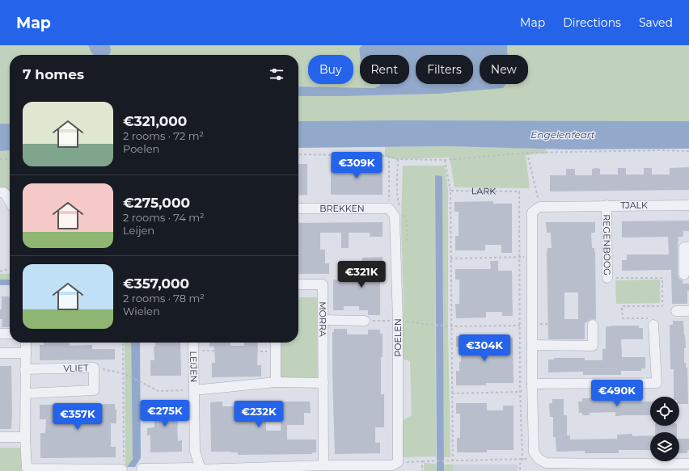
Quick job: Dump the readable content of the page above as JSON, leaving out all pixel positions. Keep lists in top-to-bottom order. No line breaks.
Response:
{"streets":{"street":["TJALK","BREKKEN","REGENBOOG","MORRA","POELEN","LEIJEN","VLIET"],"path":["LARK"]},"crossings":[["TJALK","REGENBOOG"],["BREKKEN","POELEN"]],"water":["Engelenfeart"],"page":{"header":"Map","nav":["Map","Directions","Saved"],"chip":["Buy","Rent","Filters","New"],"heading":"7 homes","list":[{"name":"€321,000","note":"2 rooms · 72 m² · Poelen"},{"name":"€275,000","note":"2 rooms · 74 m² · Leijen"},{"name":"€357,000","note":"2 rooms · 78 m² · Wielen"}],"price":["€309K","€321K","€304K","€490K","€275K","€232K","€357K"]}}
